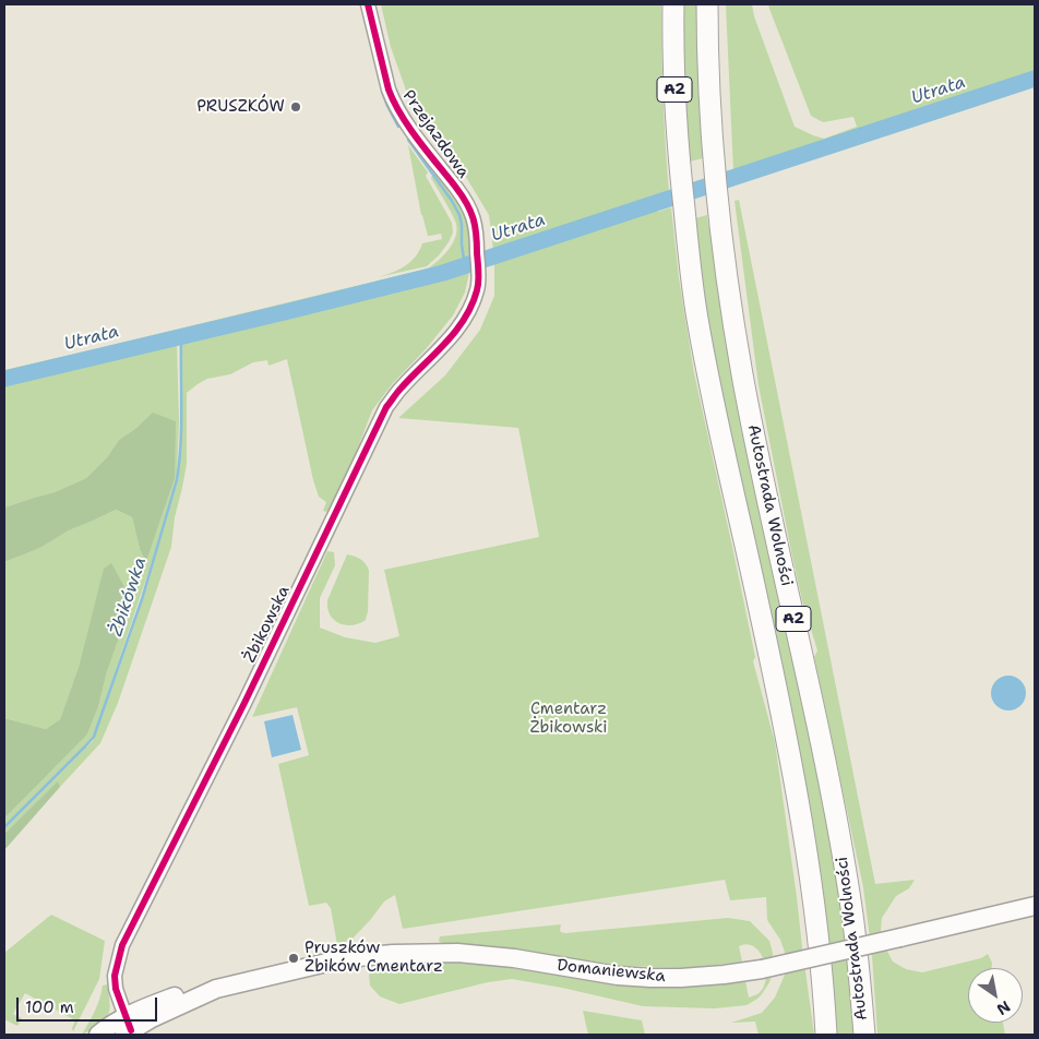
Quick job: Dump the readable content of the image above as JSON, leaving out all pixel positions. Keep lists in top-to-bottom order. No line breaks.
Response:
{"streets":{"highway":["A2","Autostrada Wolności"],"main road":["Domaniewska"],"street":["Przejazdowa","Żbikowska"]},"crossings":[["Przejazdowa","Żbikowska"],["Żbikowska","Domaniewska"]],"water":["Utrata","Żbikówka"],"parks":["Cmentarz Żbikowski"],"places":["PRUSZKÓW","Pruszków Żbików Cmentarz"],"scale_bar":"100 m","north":"bottom right"}
